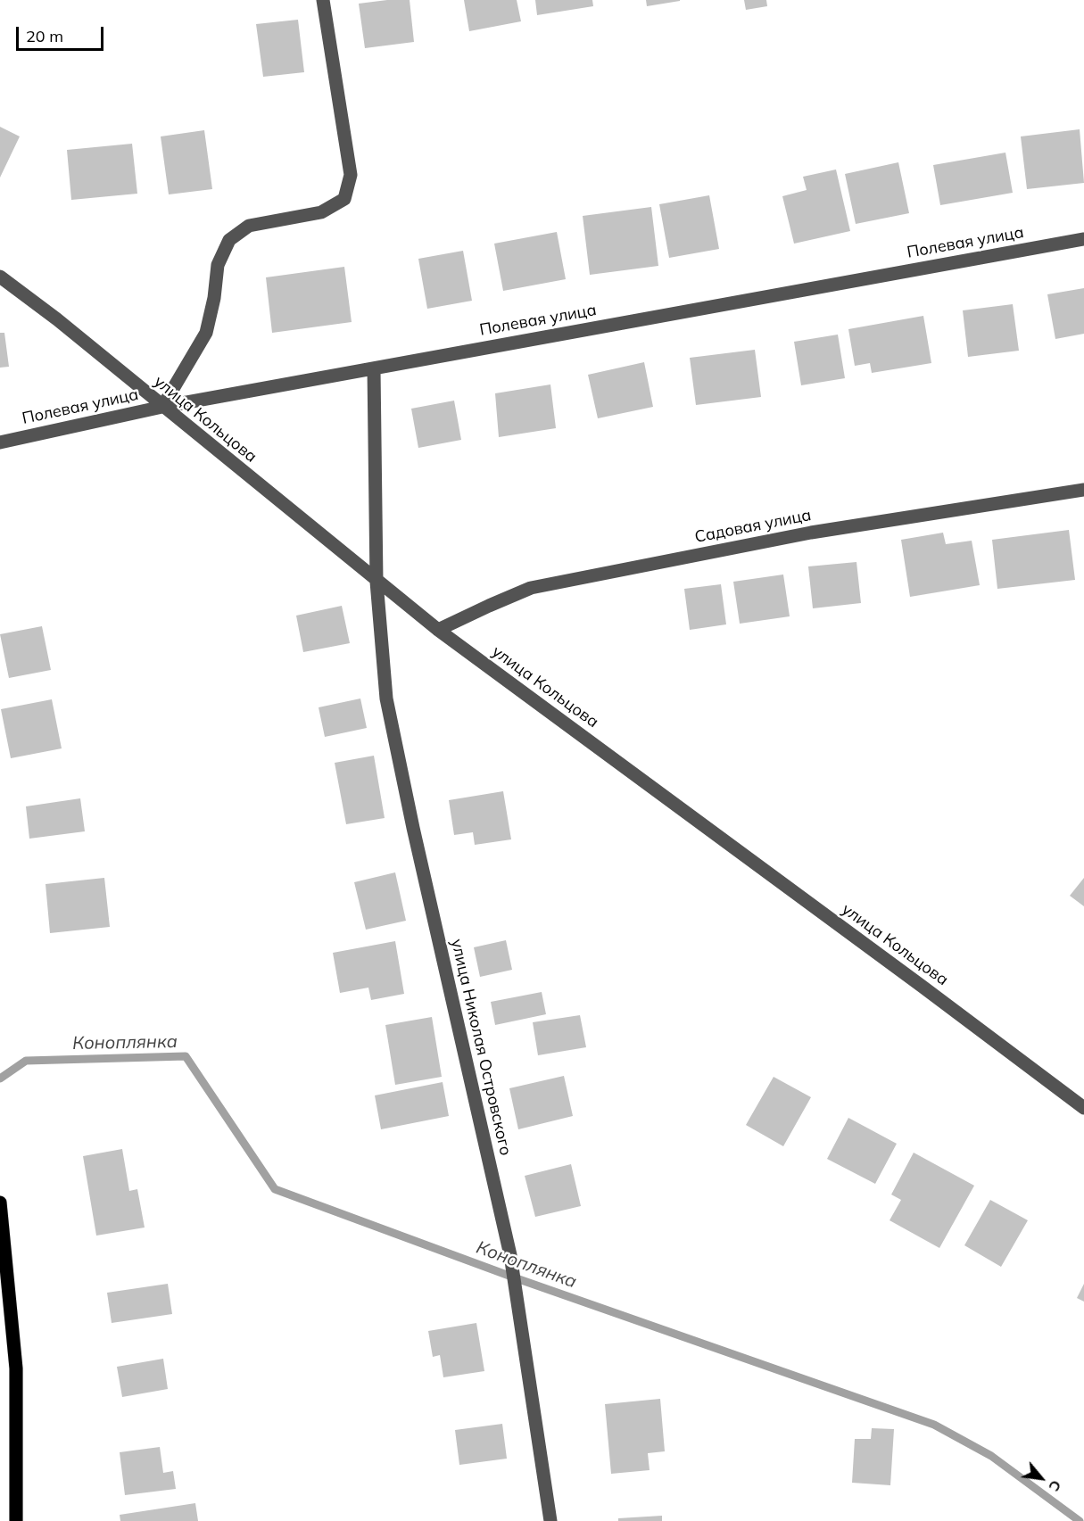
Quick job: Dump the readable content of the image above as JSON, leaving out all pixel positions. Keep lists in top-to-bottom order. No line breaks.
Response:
{"streets":{"street":["Полевая улица","улица Кольцова","Садовая улица","улица Николая Островского"]},"crossings":[["Полевая улица","улица Кольцова"],["Полевая улица","улица Николая Островского"],["улица Кольцова","Садовая улица"],["улица Кольцова","улица Николая Островского"]],"water":["Коноплянка"],"scale_bar":"20 m","north":"bottom right"}
